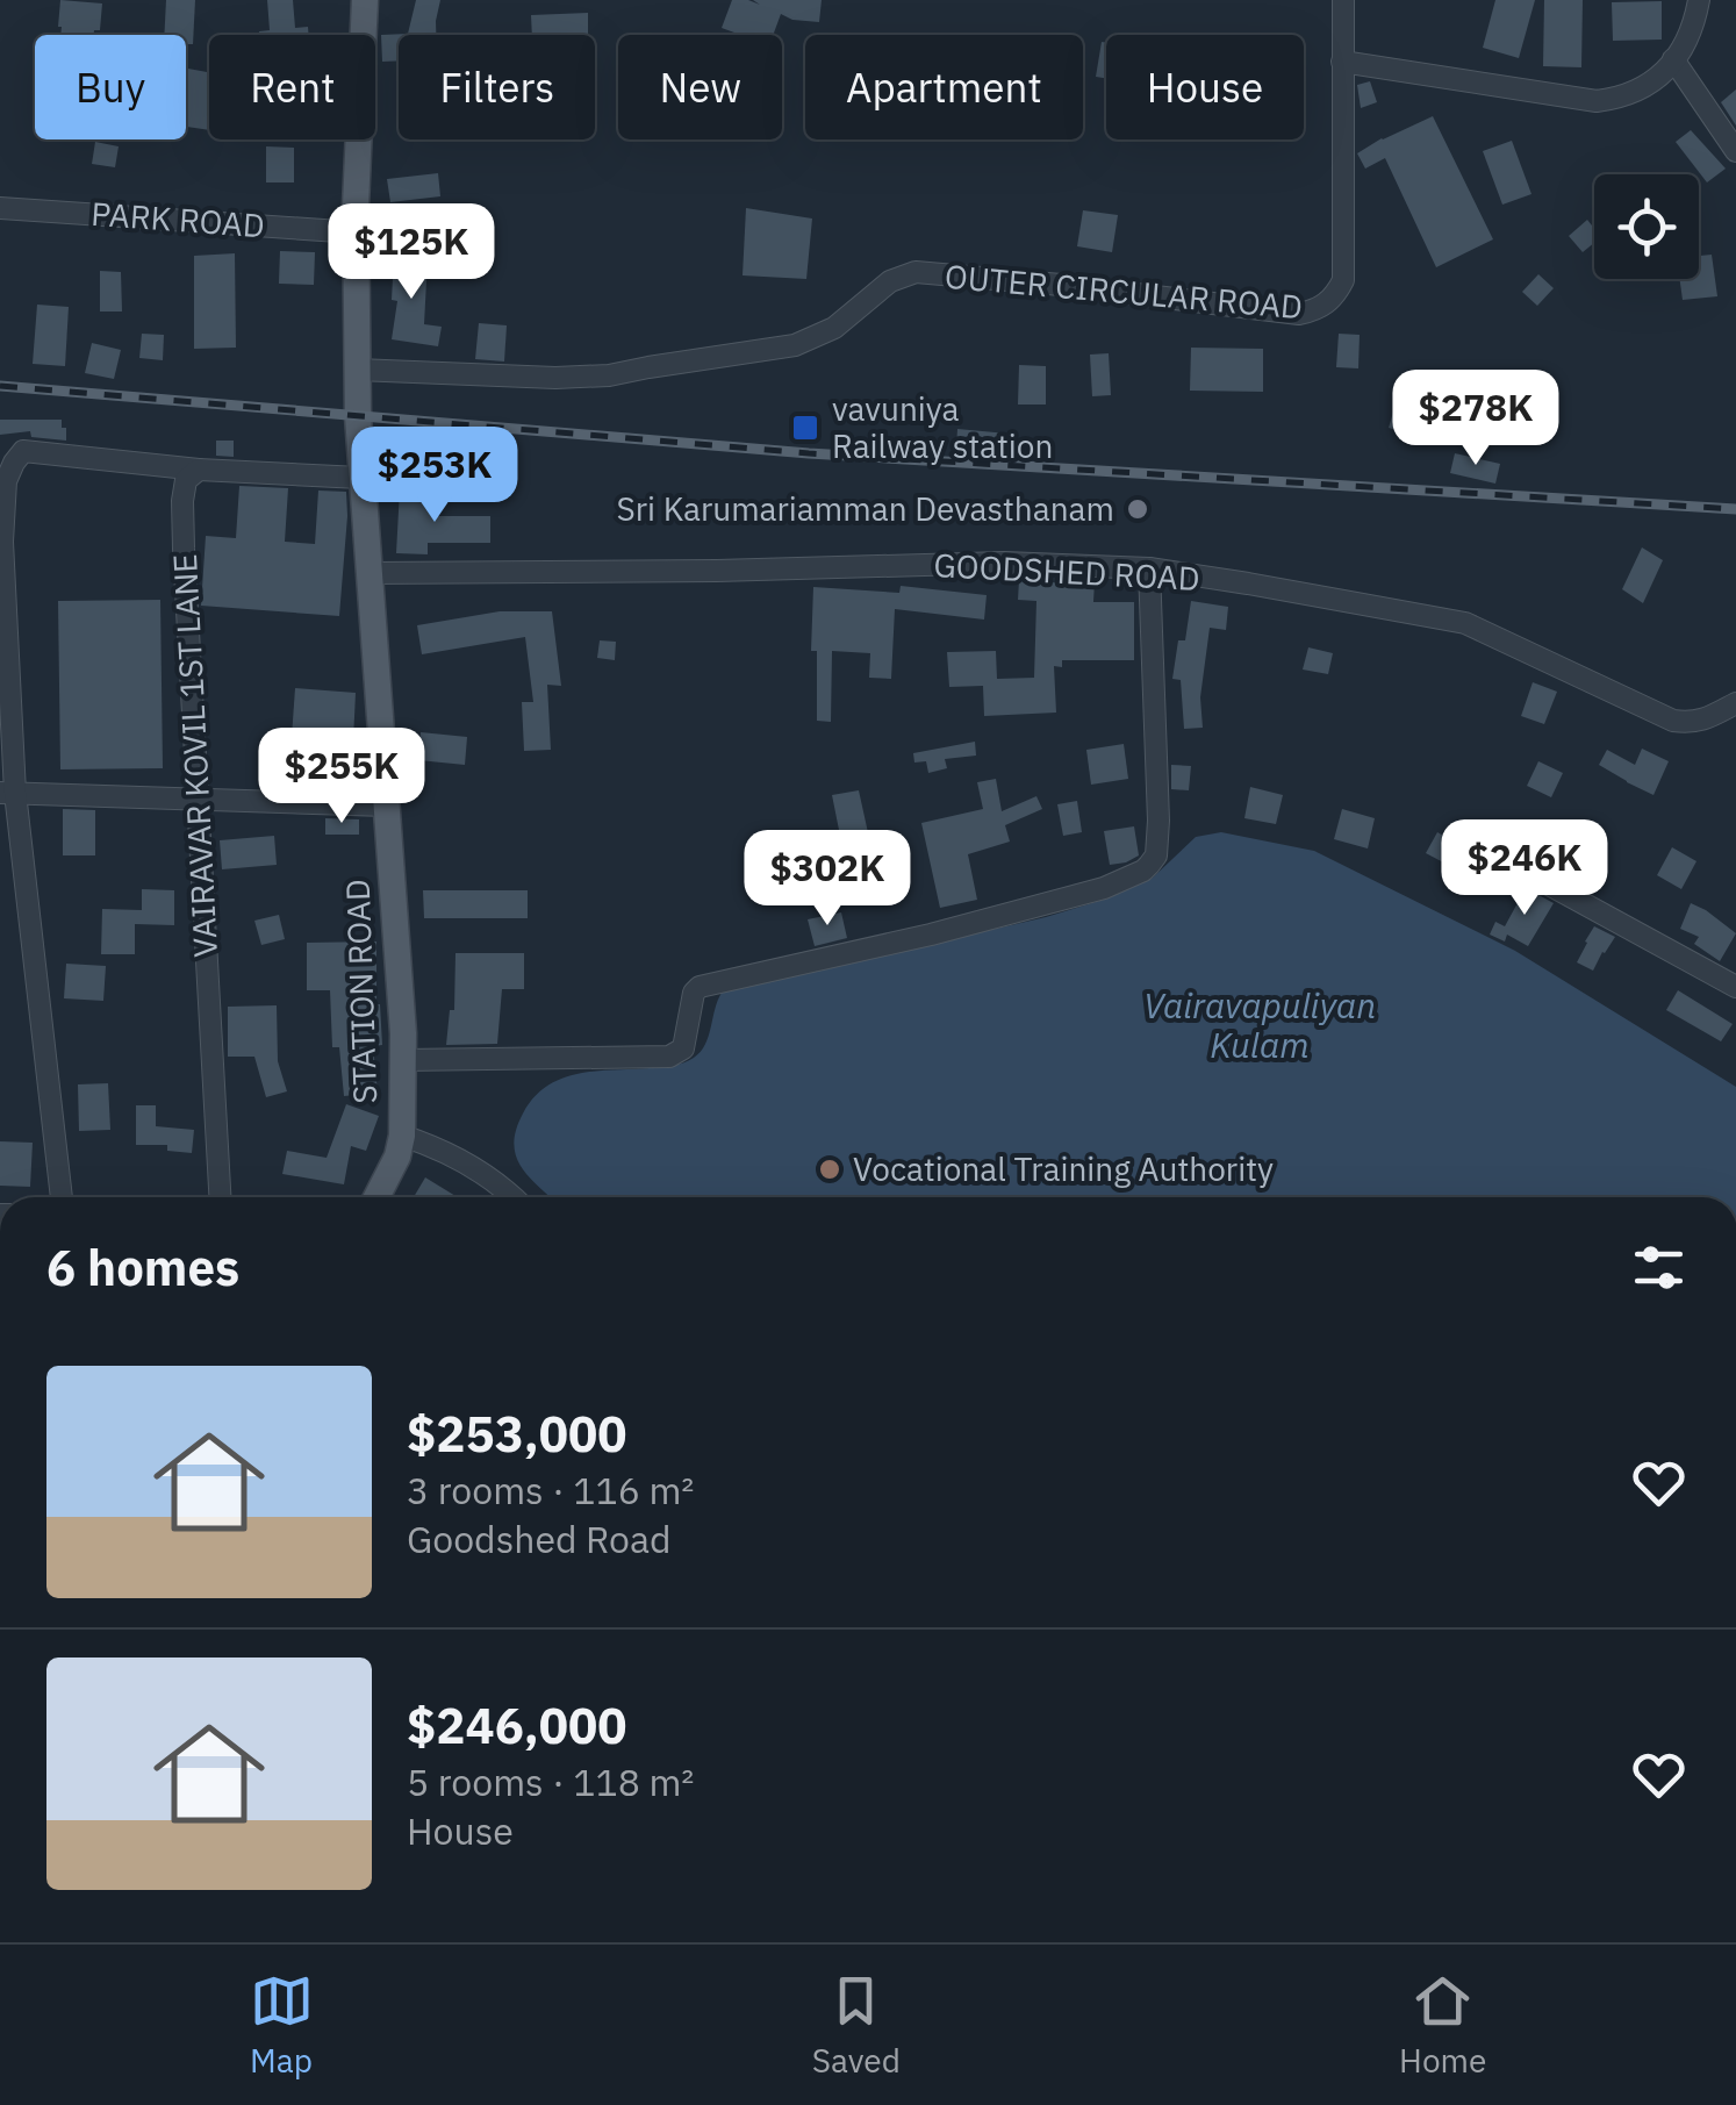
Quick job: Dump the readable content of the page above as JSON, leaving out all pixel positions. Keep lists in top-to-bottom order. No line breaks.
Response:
{"streets":{"main road":["STATION ROAD"],"street":["PARK ROAD","OUTER CIRCULAR ROAD","GOODSHED ROAD","VAIRAVAR KOVIL 1ST LANE"]},"crossings":[["PARK ROAD","STATION ROAD"],["OUTER CIRCULAR ROAD","STATION ROAD"],["GOODSHED ROAD","STATION ROAD"]],"water":["Vairavapuliyan Kulam"],"places":{"transit":["vavuniya Railway station"],"other":["Sri Karumariamman Devasthanam","Vocational Training Authority"]},"page":{"chip":["Buy","Rent","Filters","New","Apartment","House"],"price":["$125K","$278K","$253K","$255K","$246K","$302K"],"heading":"6 homes","list":[{"name":"$253,000","note":"3 rooms · 116 m² · Goodshed Road"},{"name":"$246,000","note":"5 rooms · 118 m² · House"}],"tabs":["Map","Saved","Home"]}}
